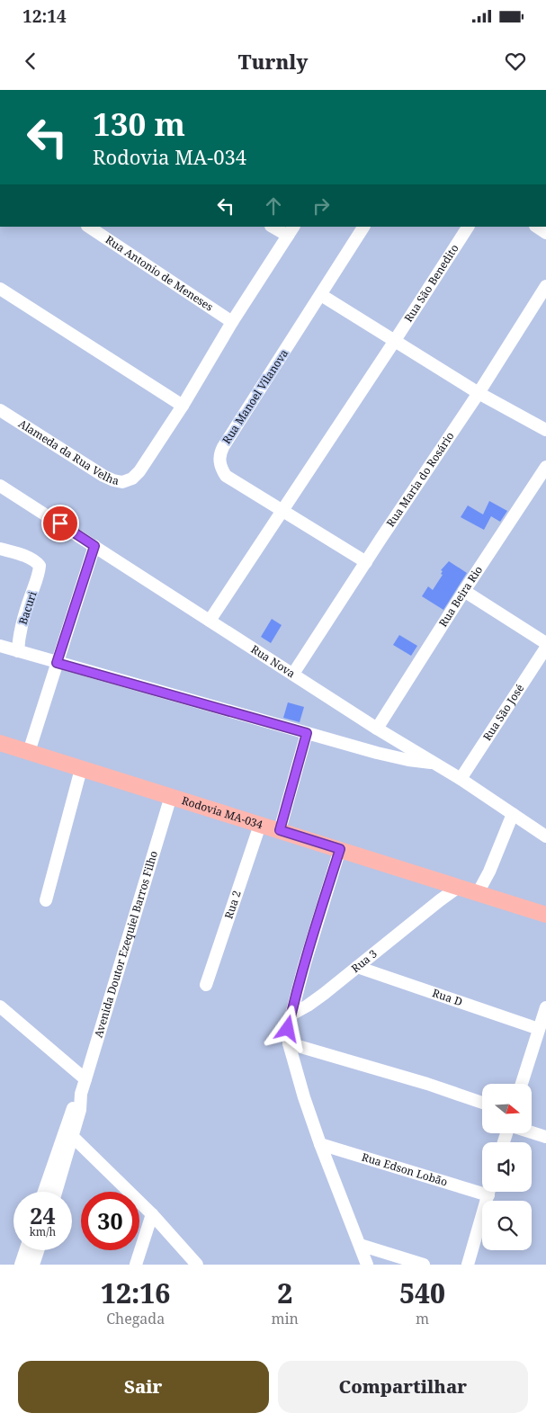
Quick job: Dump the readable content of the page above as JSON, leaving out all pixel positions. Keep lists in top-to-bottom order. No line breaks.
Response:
{"streets":{"main road":["Rodovia MA-034"],"street":["Rua Antonio de Meneses","Rua São Benedito","Rua Manoel Vilanova","Alameda da Rua Velha","Rua Maria do Rosário","Rua Beira Rio","Bacuri","Rua Nova","Rua São José","Rua 2","Avenida Doutor Ezequiel Barros Filho","Rua 3","Rua D","Rua Edson Lobão"]},"crossings":[["Rua Antonio de Meneses","Alameda da Rua Velha"],["Rua São Benedito","Rua Manoel Vilanova"],["Rua São Benedito","Rua Nova"],["Rua Manoel Vilanova","Rua Maria do Rosário"],["Rua Maria do Rosário","Rua Nova"],["Rua Beira Rio","Rua Nova"],["Rua Nova","Rua São José"],["Rodovia MA-034","Rua 2"],["Rodovia MA-034","Avenida Doutor Ezequiel Barros Filho"],["Rodovia MA-034","Rua 3"],["Rua 3","Rua D"]],"north":"right","page":{"status":"12:14","header":"Turnly","turn":["130 m","Rodovia MA-034"],"speed":"24 km/h","limit":"30","eta":["12:16","Chegada","2","min","540","m"],"buttons":["Sair","Compartilhar"]}}
